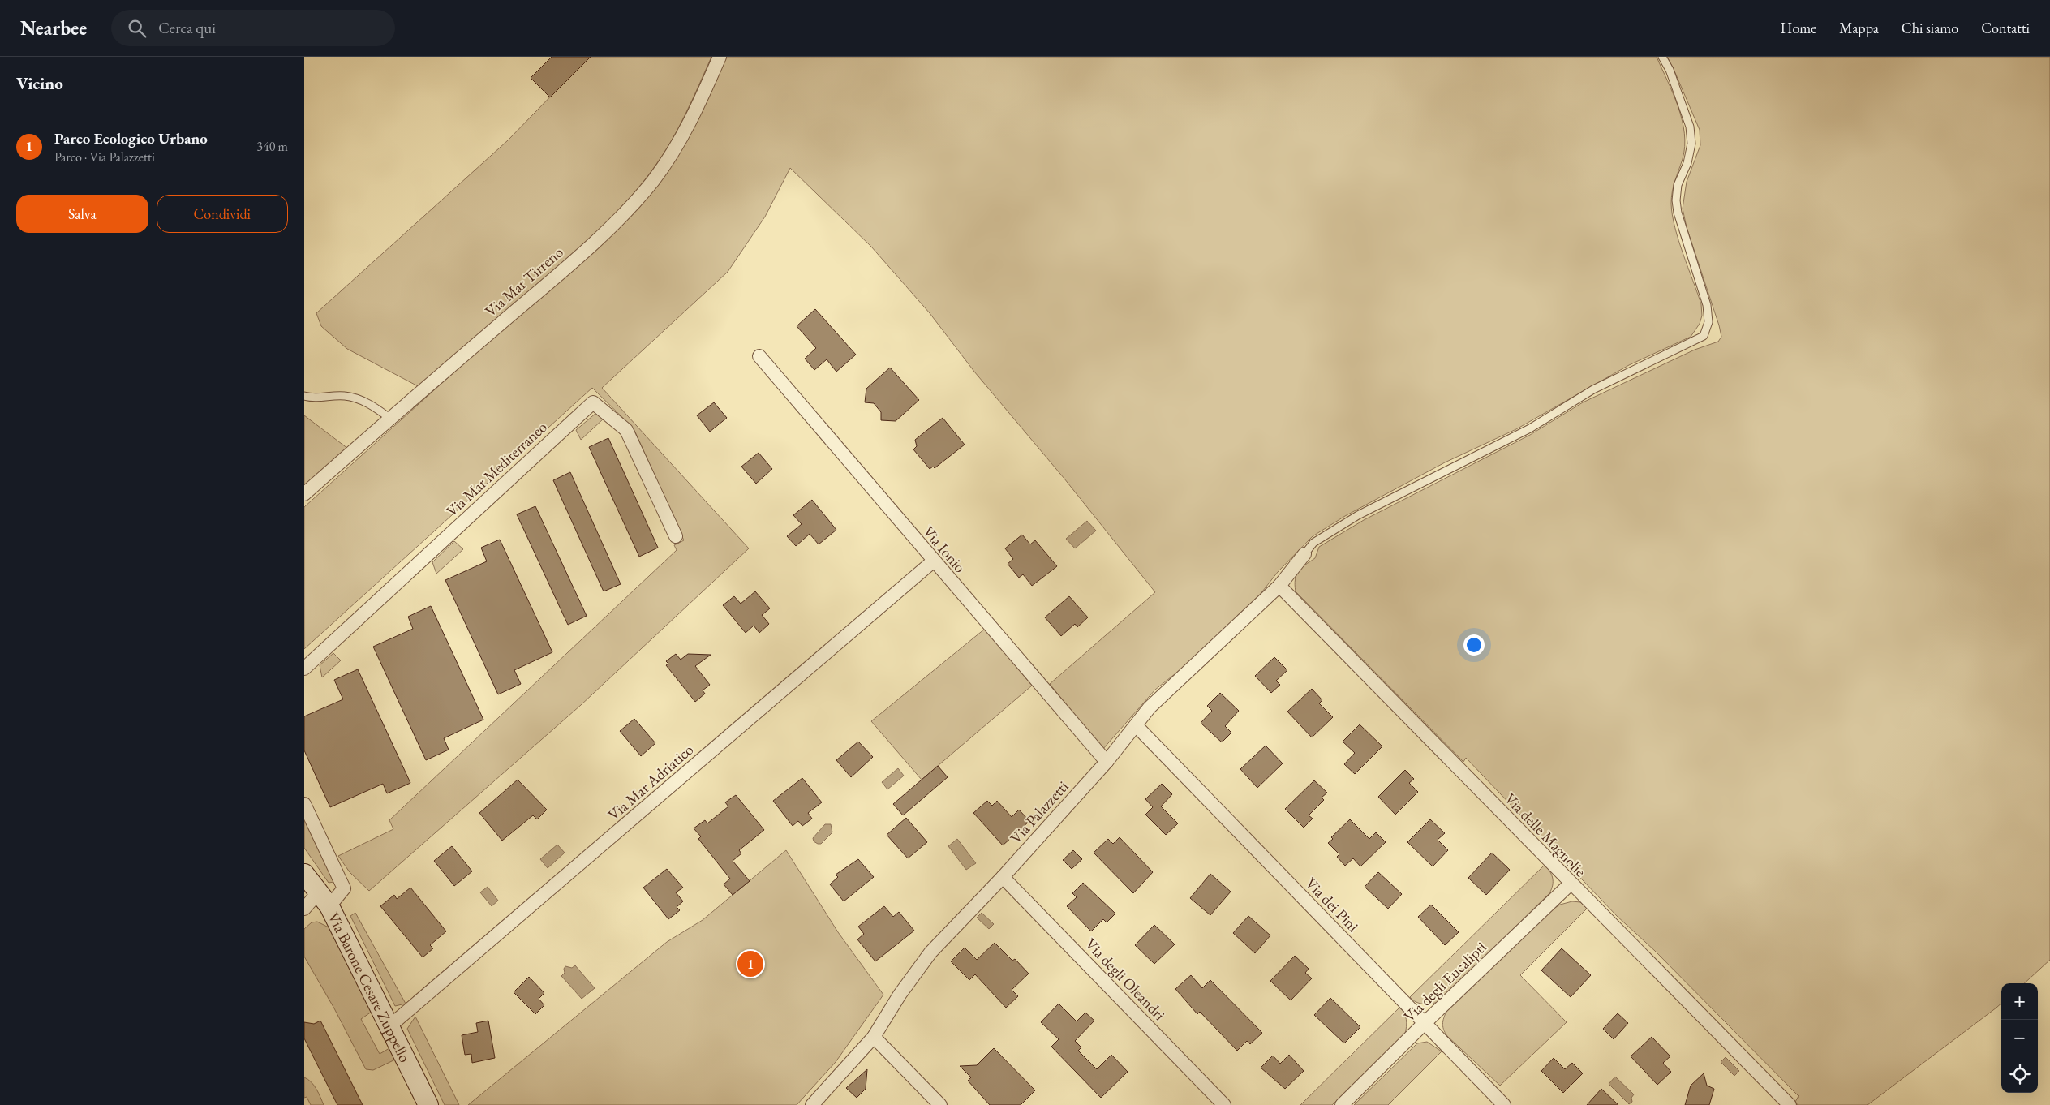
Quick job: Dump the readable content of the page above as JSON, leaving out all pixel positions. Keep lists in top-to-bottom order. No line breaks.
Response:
{"streets":{"main road":["Via Barone Cesare Zuppello"],"street":["Via Mar Tirreno","Via Mar Mediterraneo","Via Ionio","Via Mar Adriatico","Via Palazzetti","Via delle Magnolie","Via dei Pini","Via degli Oleandri","Via degli Eucalipti"]},"crossings":[["Via Ionio","Via Mar Adriatico"],["Via Ionio","Via Palazzetti"],["Via Mar Adriatico","Via Barone Cesare Zuppello"],["Via Palazzetti","Via delle Magnolie"],["Via Palazzetti","Via dei Pini"],["Via Palazzetti","Via degli Oleandri"],["Via delle Magnolie","Via degli Eucalipti"],["Via dei Pini","Via degli Eucalipti"]],"page":{"header":"Nearbee","search":"Cerca qui","nav":["Home","Mappa","Chi siamo","Contatti"],"heading":"Vicino","list":[{"mark":"1","name":"Parco Ecologico Urbano","note":"Parco · Via Palazzetti","value":"340 m"}],"buttons":["Salva","Condividi"],"pins":"1","map_buttons":["+","−"]}}
